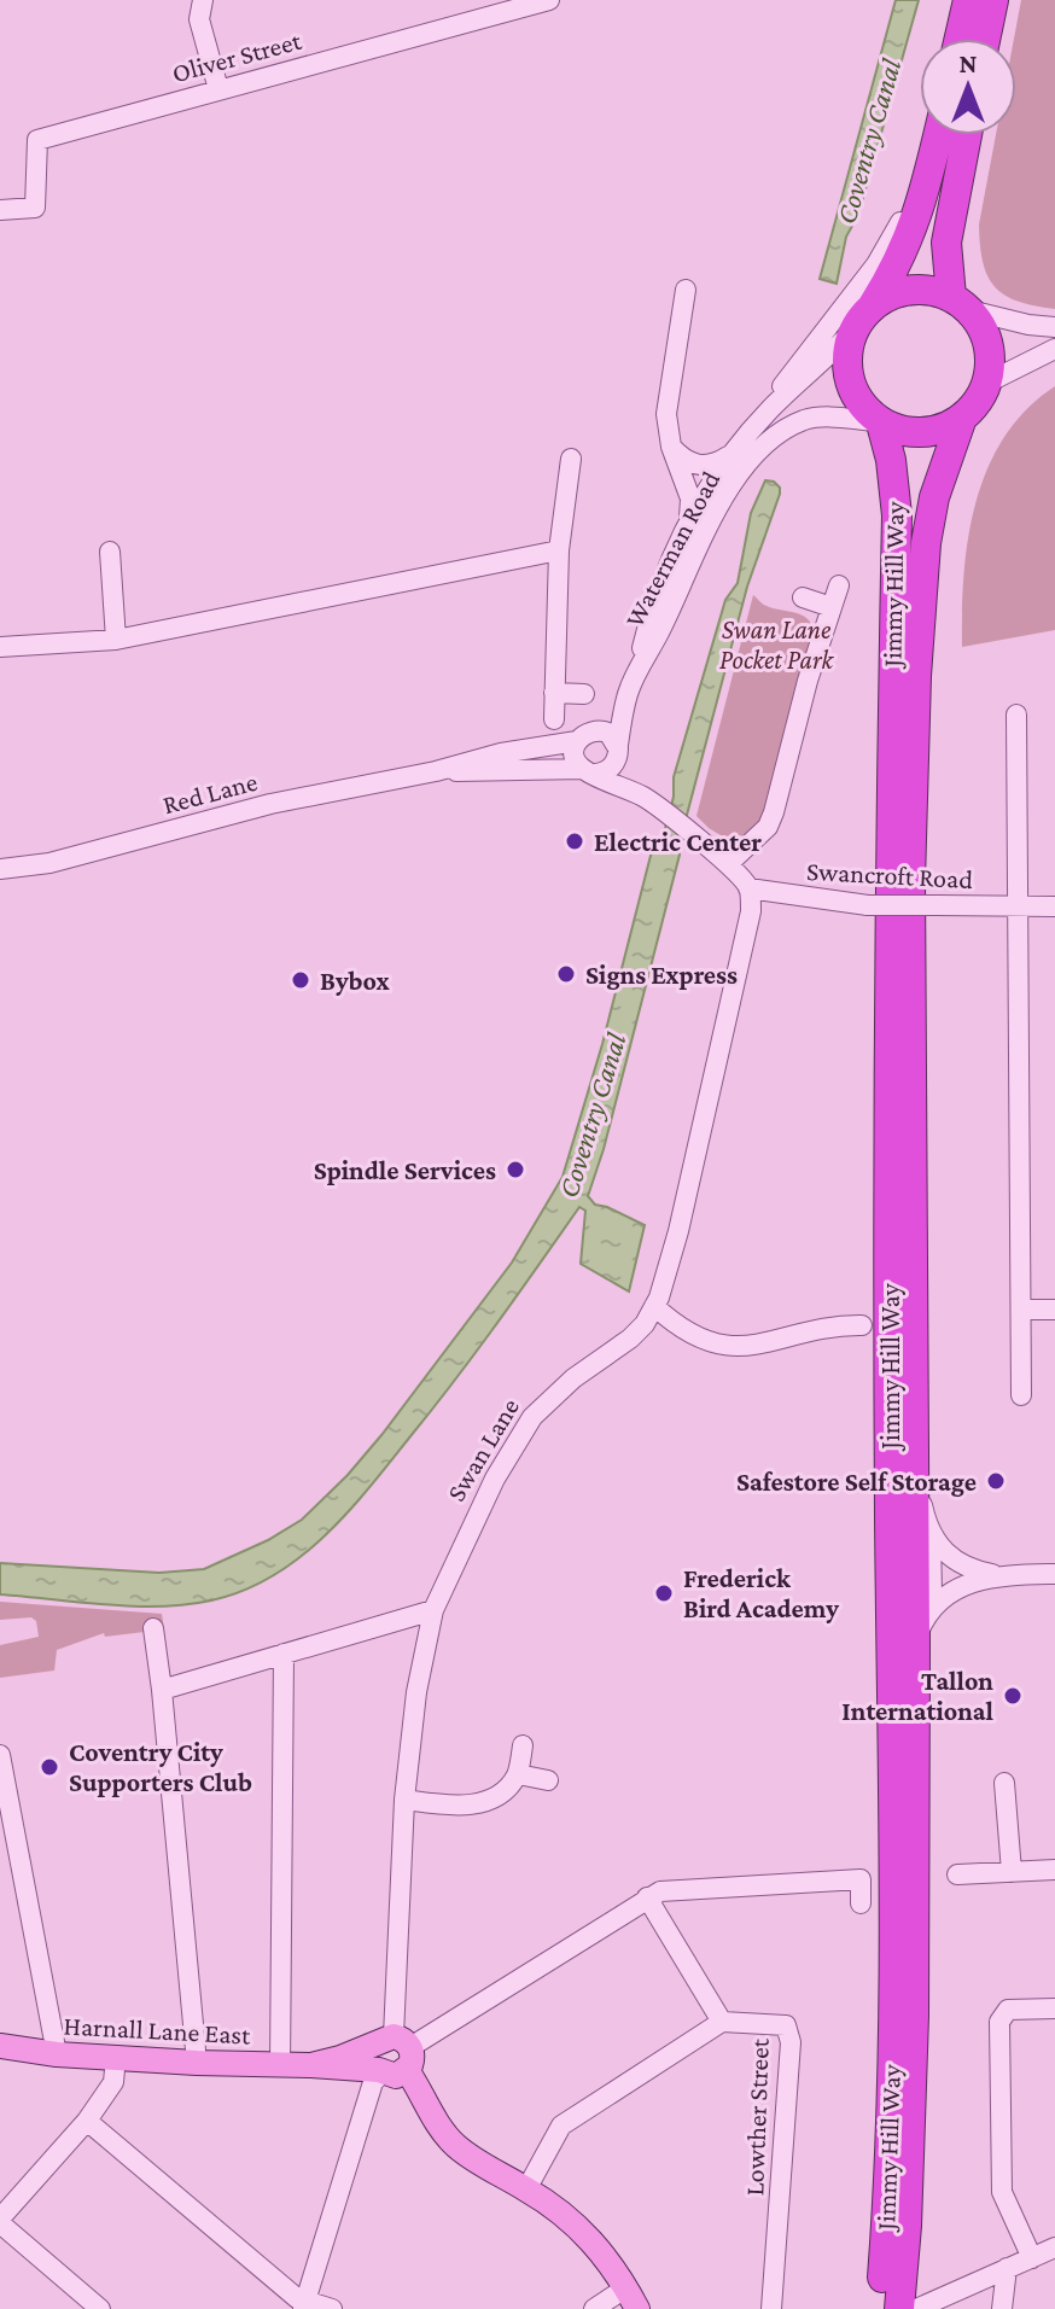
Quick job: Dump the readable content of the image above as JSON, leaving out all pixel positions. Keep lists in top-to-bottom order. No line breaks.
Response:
{"streets":{"highway":["Jimmy Hill Way"],"main road":["Harnall Lane East"],"street":["Oliver Street","Waterman Road","Red Lane","Swancroft Road","Swan Lane","Lowther Street"]},"crossings":[["Waterman Road","Jimmy Hill Way"],["Waterman Road","Red Lane"],["Swancroft Road","Swan Lane"],["Swan Lane","Harnall Lane East"]],"water":["Coventry Canal"],"parks":["Swan Lane Pocket Park"],"places":["Electric Center","Signs Express","Bybox","Spindle Services","Safestore Self Storage","Frederick Bird Academy","Tallon International","Coventry City Supporters Club"],"north":"top"}
